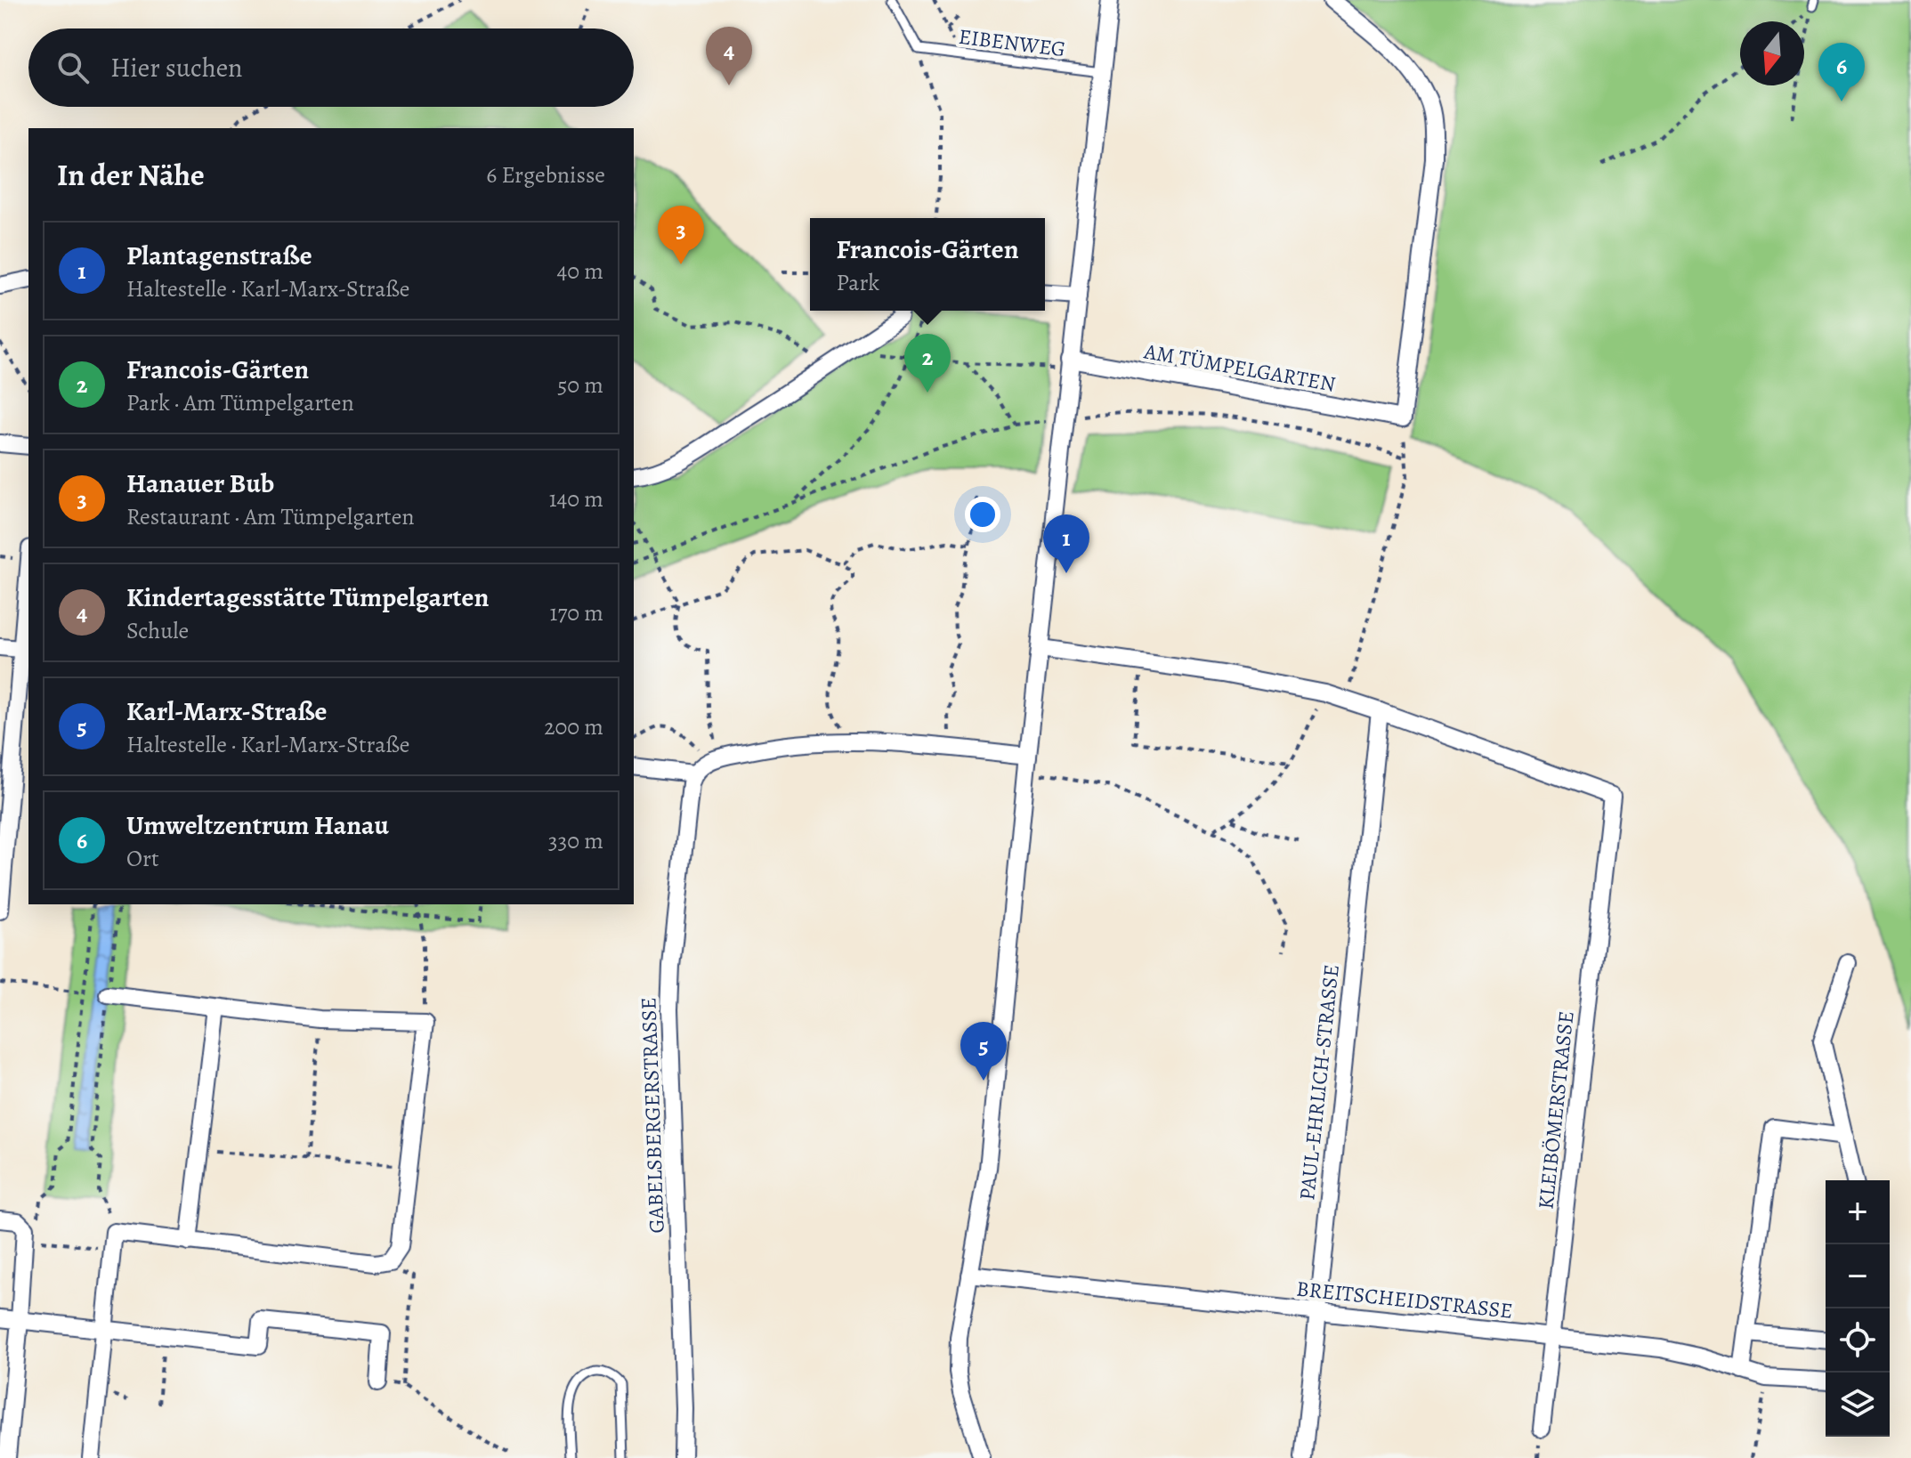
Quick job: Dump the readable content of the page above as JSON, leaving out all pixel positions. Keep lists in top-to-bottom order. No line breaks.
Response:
{"streets":{"street":["AM TÜMPELGARTEN","PAUL-EHRLICH-STRASSE","KLEIBÖMERSTRASSE","GABELSBERGERSTRASSE","BREITSCHEIDSTRASSE"],"lane":["EIBENWEG"]},"crossings":[["PAUL-EHRLICH-STRASSE","KLEIBÖMERSTRASSE"],["PAUL-EHRLICH-STRASSE","BREITSCHEIDSTRASSE"],["KLEIBÖMERSTRASSE","BREITSCHEIDSTRASSE"]],"north":"bottom","page":{"pins":["4","6","3","2","1","5"],"search":"Hier suchen","heading":["In der Nähe","6 Ergebnisse"],"popup":["Francois-Gärten","Park"],"list":[{"mark":"1","name":"Plantagenstraße","note":"Haltestelle · Karl-Marx-Straße","value":"40 m"},{"mark":"2","name":"Francois-Gärten","note":"Park · Am Tümpelgarten","value":"50 m"},{"mark":"3","name":"Hanauer Bub","note":"Restaurant · Am Tümpelgarten","value":"140 m"},{"mark":"4","name":"Kindertagesstätte Tümpelgarten","note":"Schule","value":"170 m"},{"mark":"5","name":"Karl-Marx-Straße","note":"Haltestelle · Karl-Marx-Straße","value":"200 m"},{"mark":"6","name":"Umweltzentrum Hanau","note":"Ort","value":"330 m"}],"map_buttons":["+","−"]}}
